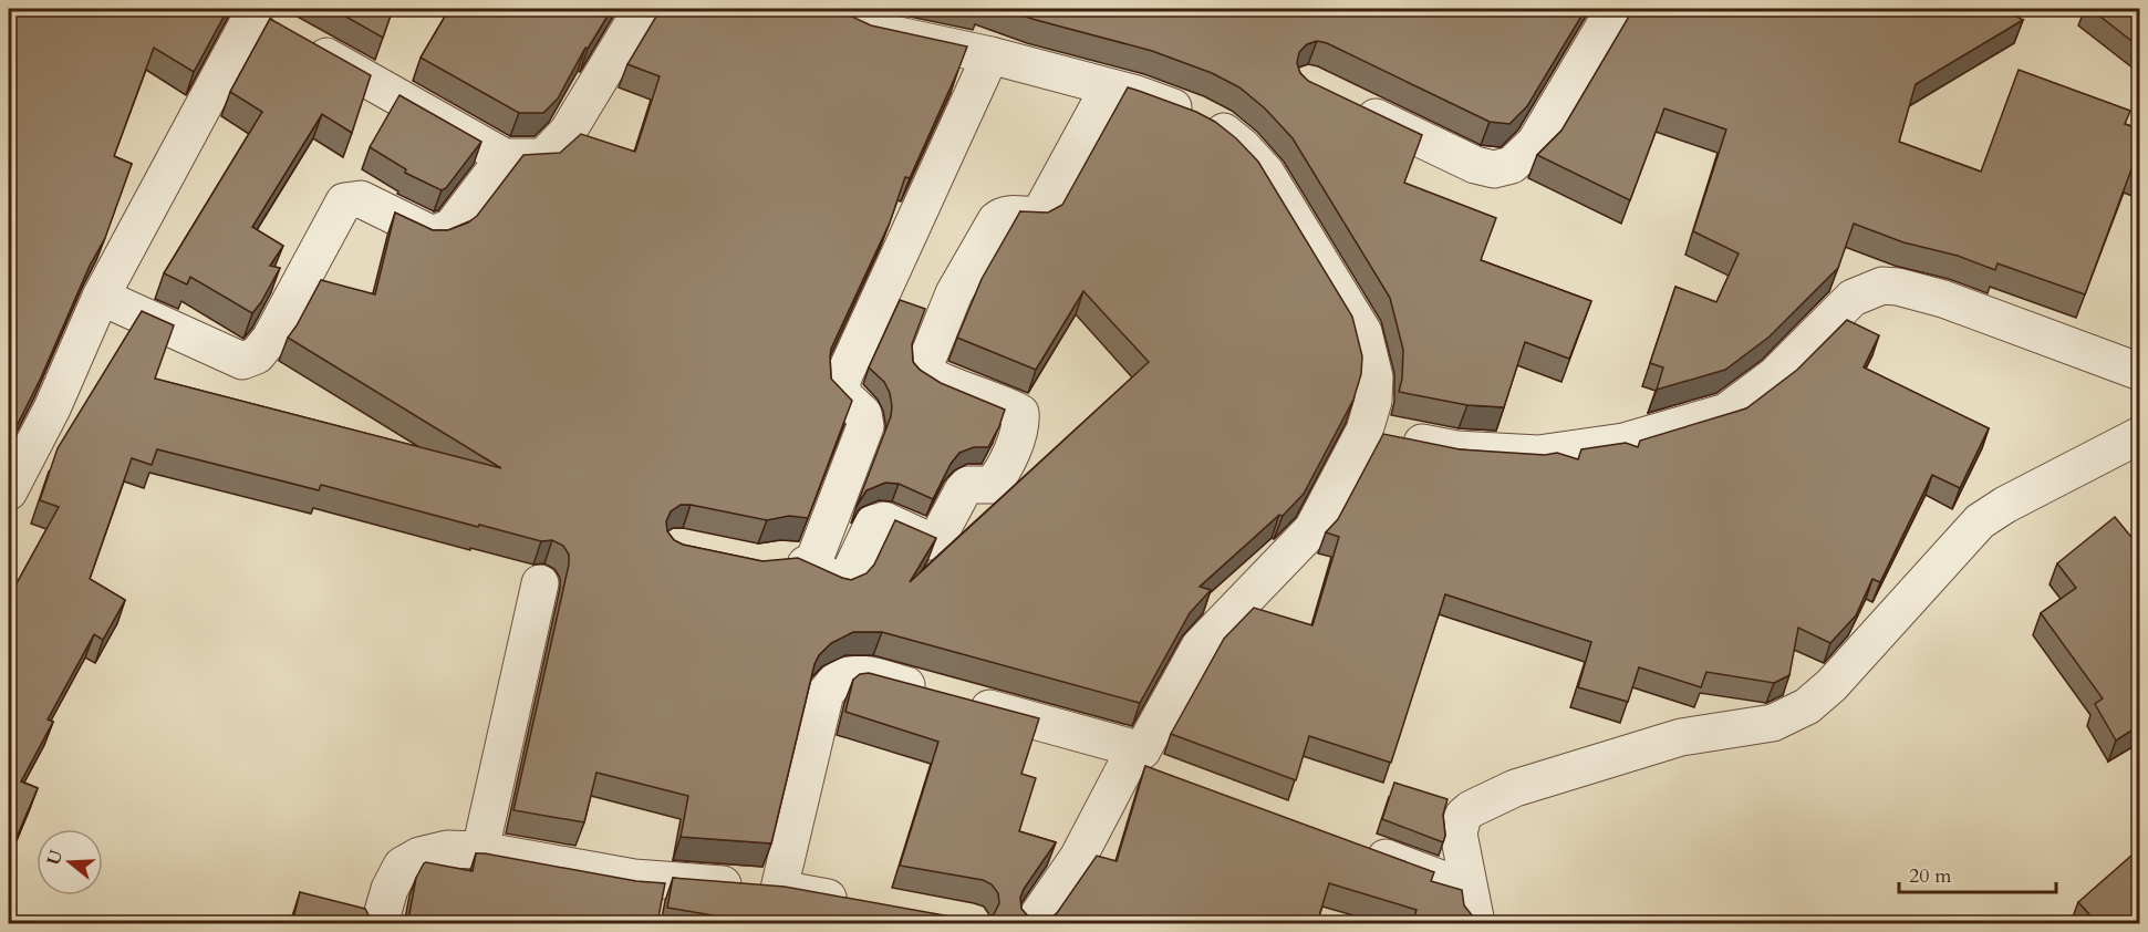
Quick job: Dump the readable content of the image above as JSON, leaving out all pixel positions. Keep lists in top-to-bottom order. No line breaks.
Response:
{"scale_bar":"20 m","north":"left"}
